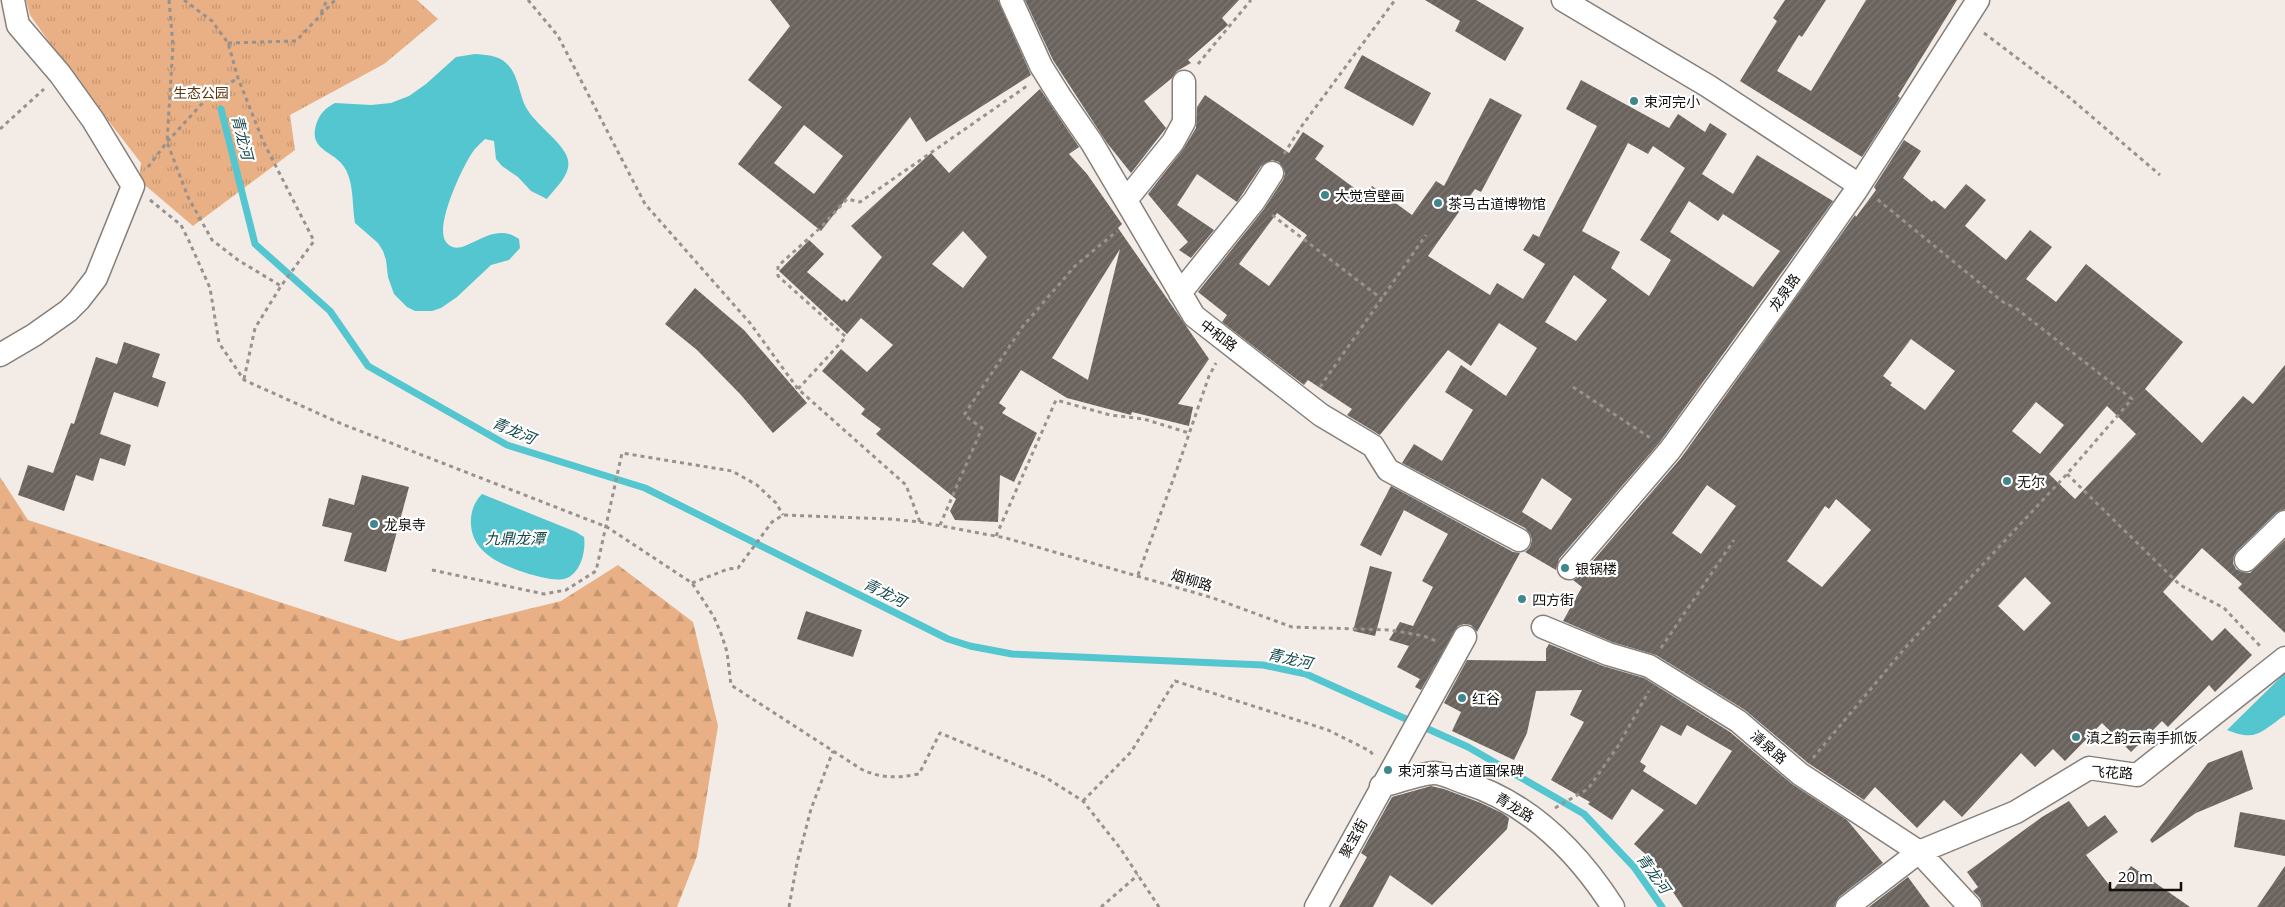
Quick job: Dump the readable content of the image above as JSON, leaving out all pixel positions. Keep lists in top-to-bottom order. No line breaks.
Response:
{"streets":{"street":["龙泉路","中和路","清泉路","飞花路","青龙路","聚宝街"],"path":["烟柳路"]},"crossings":[["烟柳路","聚宝街"],["清泉路","飞花路"],["青龙路","聚宝街"]],"water":["青龙河","九鼎龙潭"],"parks":["生态公园"],"places":["束河完小","大觉宫壁画","茶马古道博物馆","无尔","龙泉寺","银锅楼","四方街","红谷","滇之韵云南手抓饭","束河茶马古道国保碑"],"scale_bar":"20 m"}
